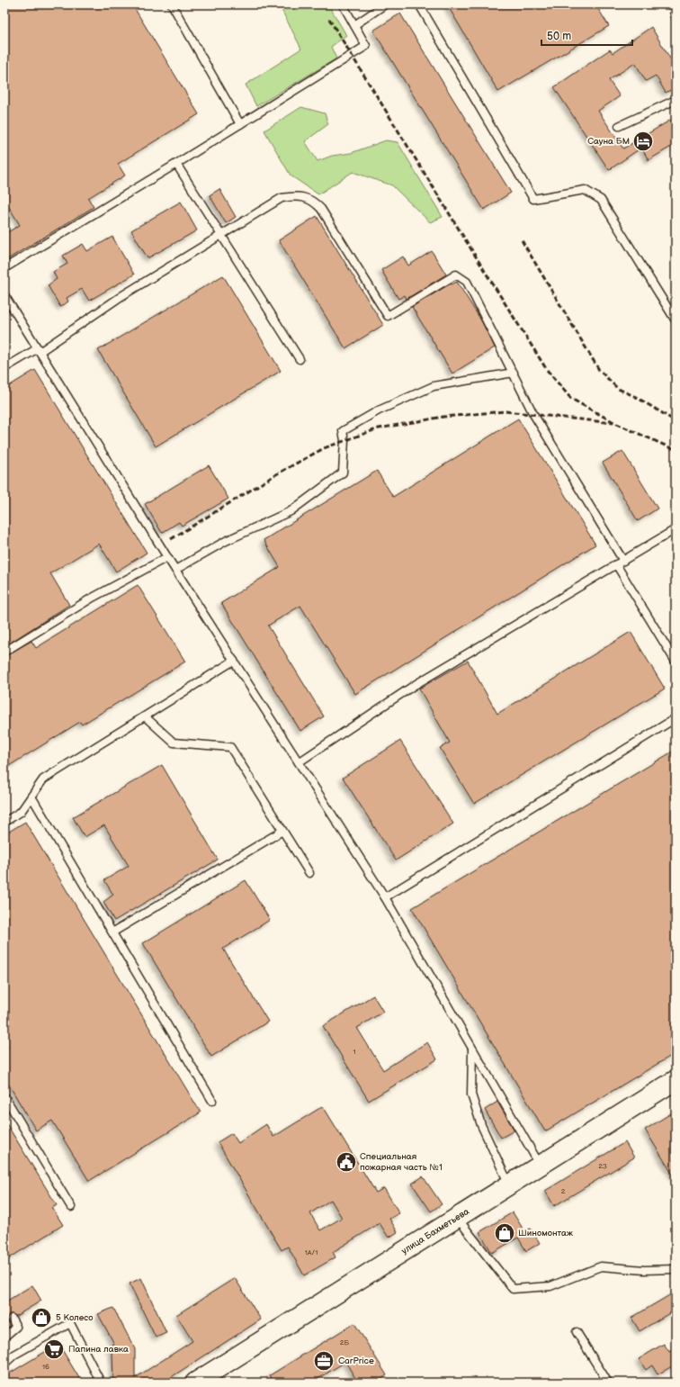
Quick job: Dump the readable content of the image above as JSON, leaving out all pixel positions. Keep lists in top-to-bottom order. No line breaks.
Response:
{"streets":{"street":["улица Бахметьева"]},"places":{"hotel":["Сауна БМ"],"public building":["Специальная пожарная часть №1"],"shop":["Шиномонтаж","5 Колесо"],"supermarket":["Папина лавка"],"office":["CarPrice"]},"house_numbers":["1","2З","2","1А/1","2Б","16"],"scale_bar":"50 m"}
